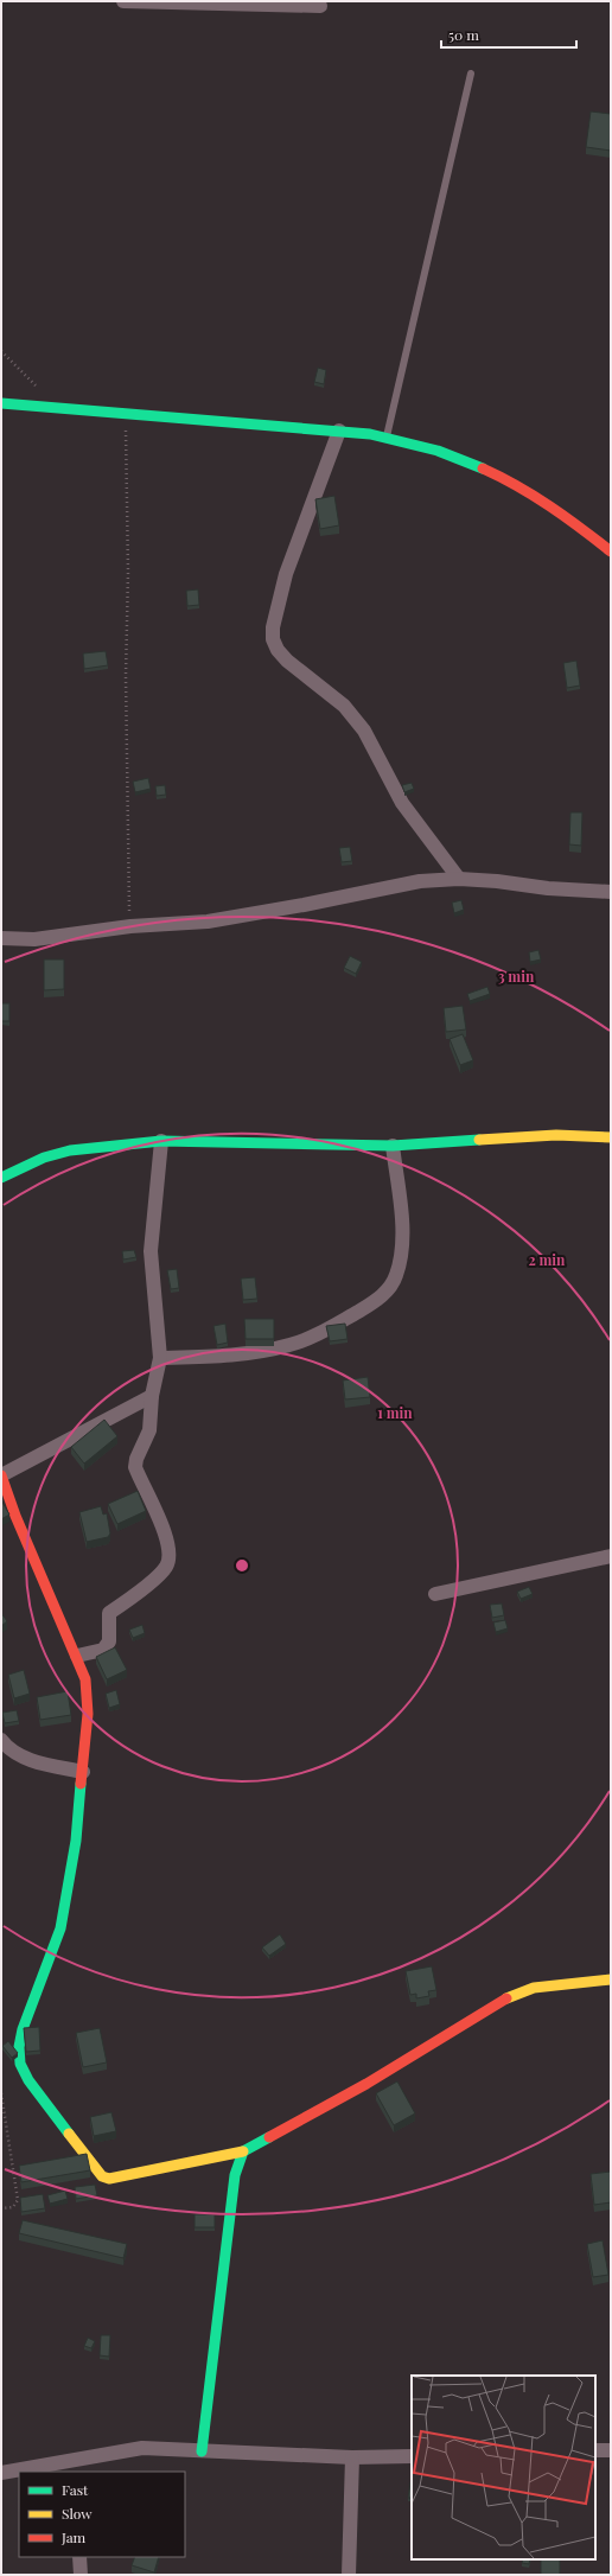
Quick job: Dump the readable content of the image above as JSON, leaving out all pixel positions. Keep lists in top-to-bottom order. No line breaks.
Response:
{"legend":["Fast","Slow","Jam"],"scale_bar":"50 m","rings":["3 min","2 min","1 min"]}
